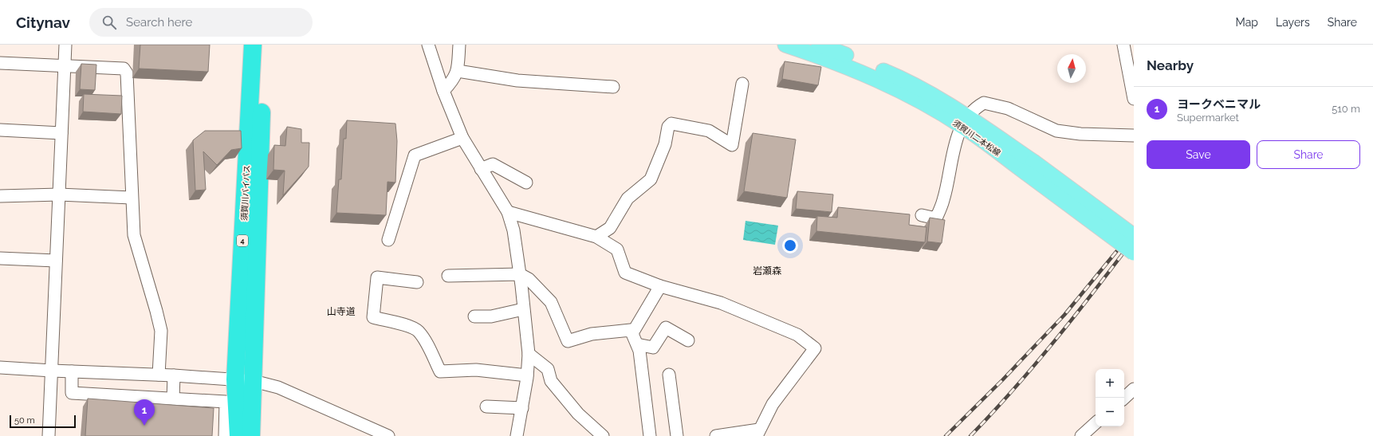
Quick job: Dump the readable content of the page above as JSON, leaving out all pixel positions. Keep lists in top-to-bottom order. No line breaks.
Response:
{"streets":{"highway":["須賀川バイパス","4"],"main road":["須賀川二本松線"]},"districts":["岩瀬森","山寺道"],"scale_bar":"50 m","north":"top","page":{"header":"Citynav","search":"Search here","nav":["Map","Layers","Share"],"heading":"Nearby","list":[{"mark":"1","name":"ヨークベニマル","note":"Supermarket","value":"510 m"}],"buttons":["Save","Share"],"map_buttons":["+","−"],"pins":"1","scale":"50 m"}}
